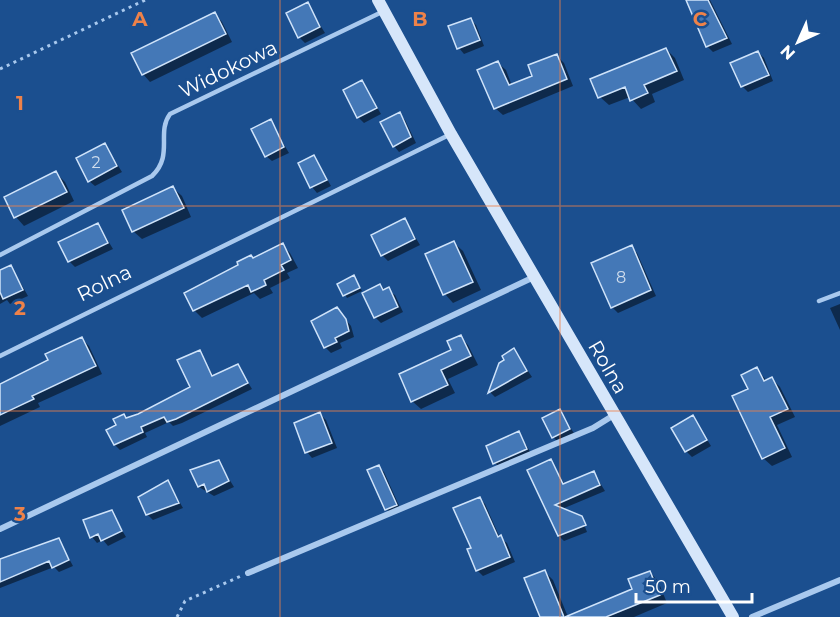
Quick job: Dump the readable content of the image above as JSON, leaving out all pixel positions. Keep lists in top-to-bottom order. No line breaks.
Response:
{"streets":{"street":["Rolna"],"lane":["Widokowa"]},"crossings":[["Widokowa","Rolna"]],"house_numbers":["2","8"],"scale_bar":"50 m","north":"bottom left","grid":{"columns":["A","B","C"],"rows":["1","2","3"]}}
